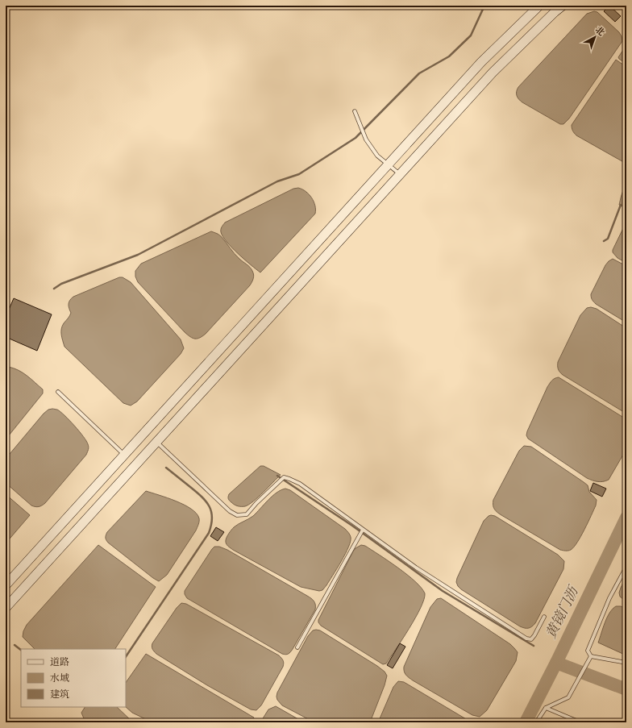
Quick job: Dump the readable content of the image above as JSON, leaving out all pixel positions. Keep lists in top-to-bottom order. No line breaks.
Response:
{"water":["黄镜门沥"],"legend":["道路","水域","建筑"],"north":"top right"}
